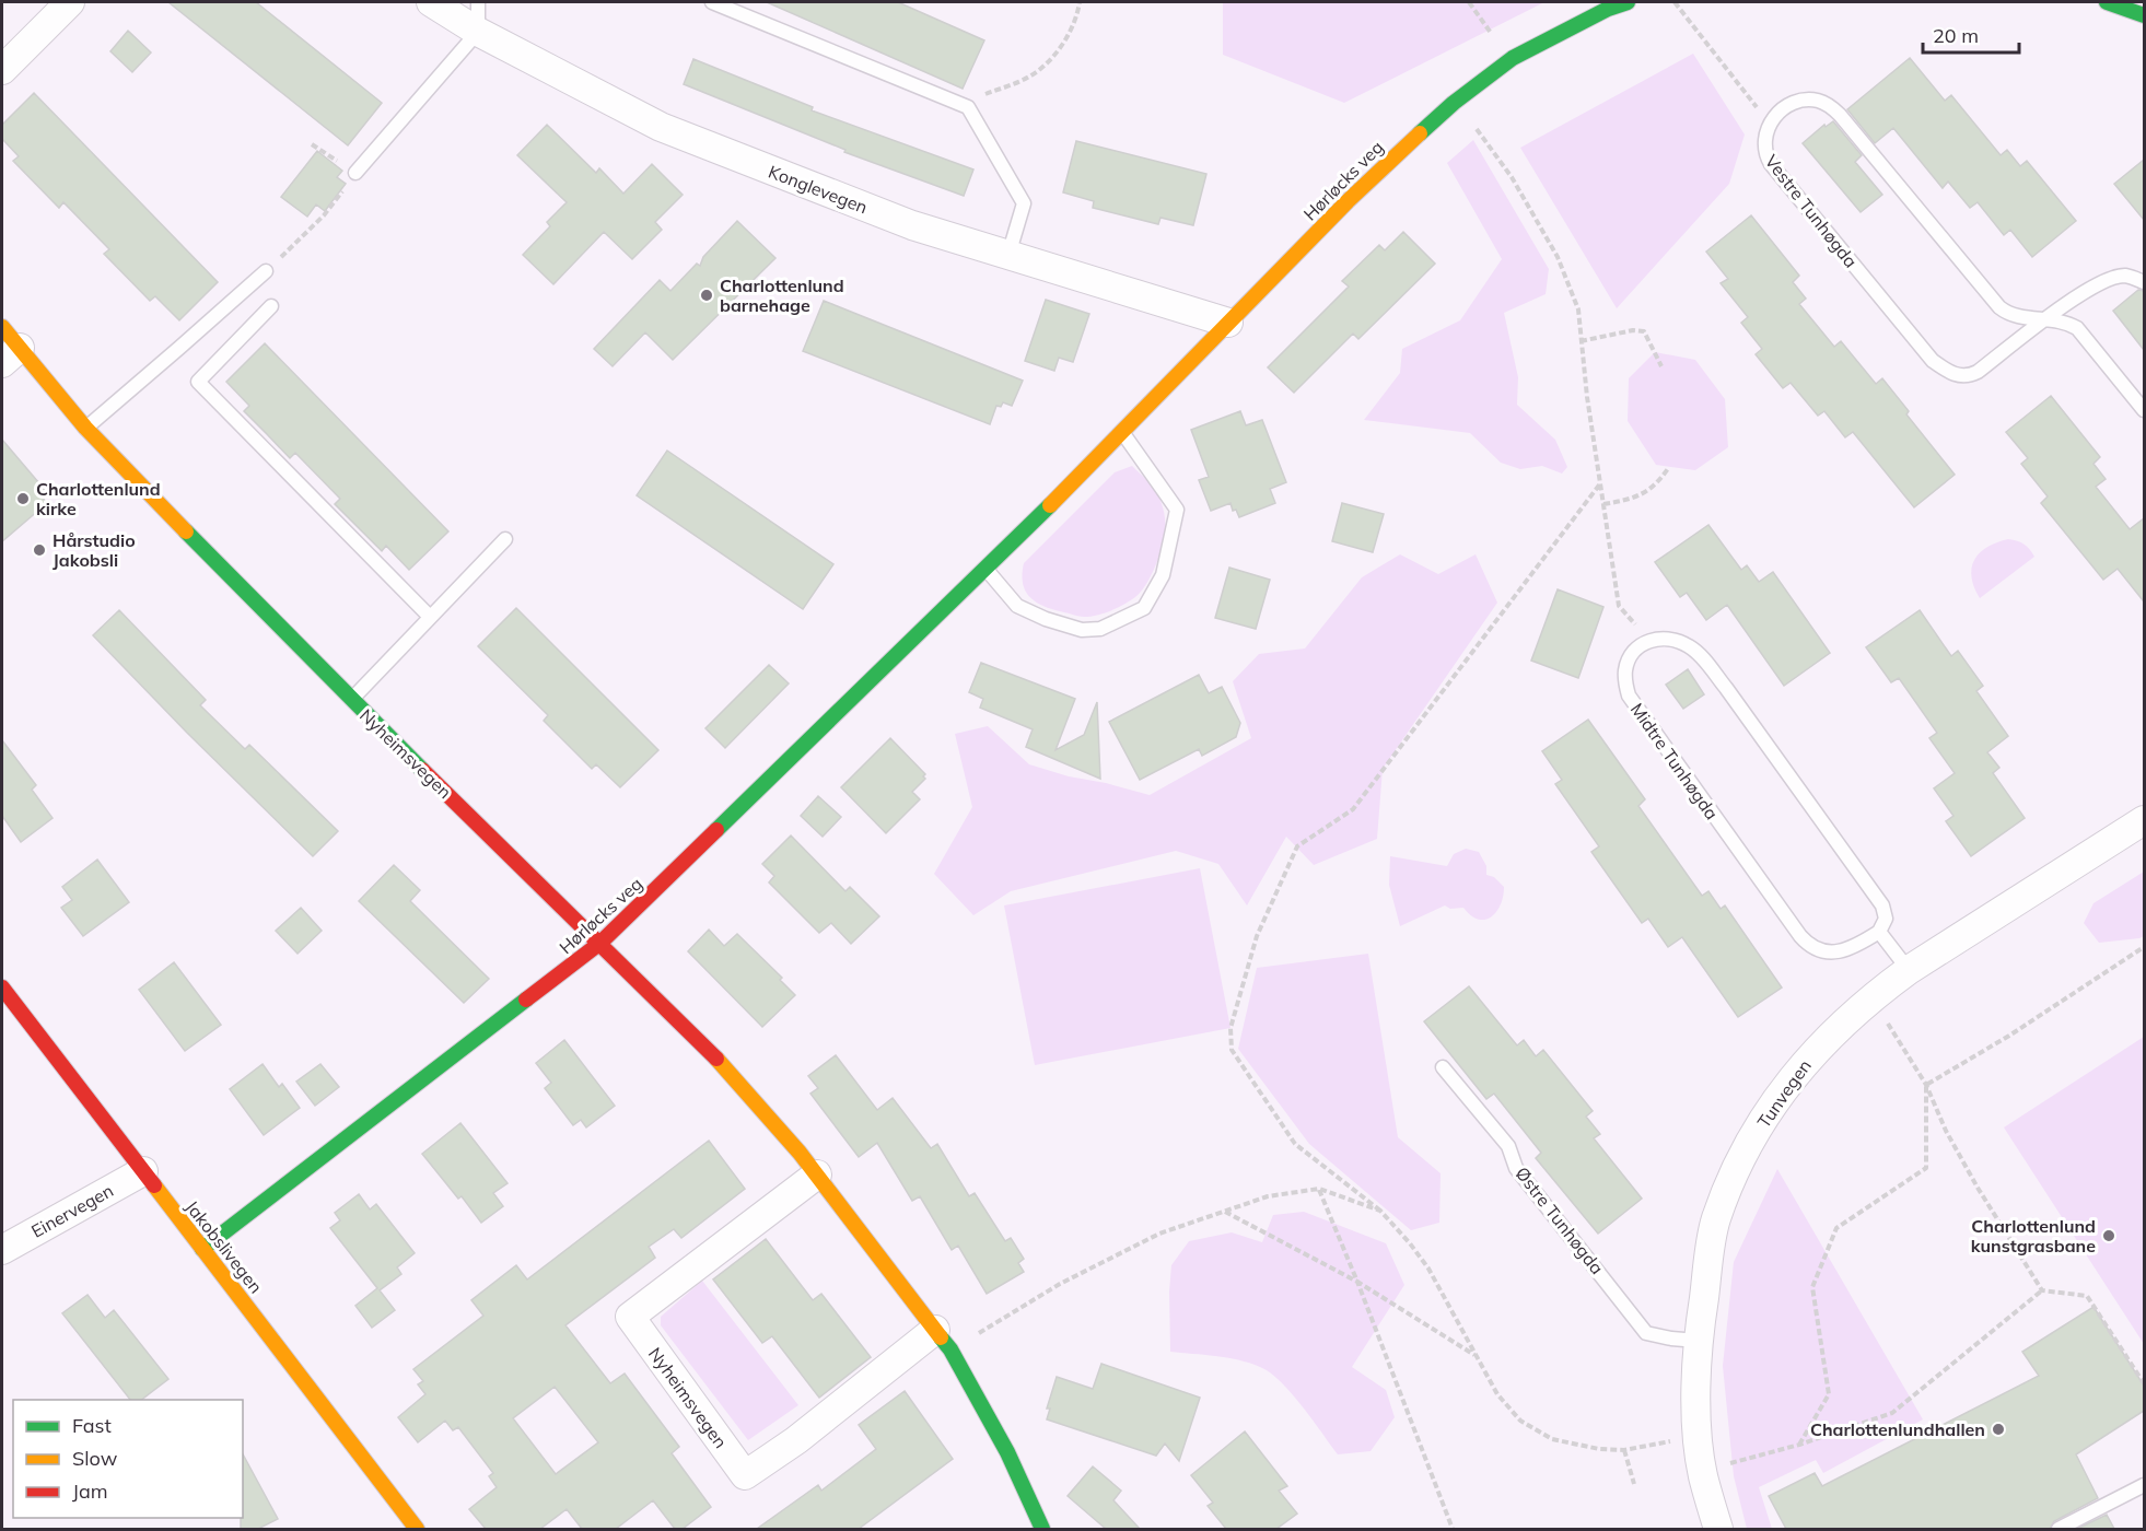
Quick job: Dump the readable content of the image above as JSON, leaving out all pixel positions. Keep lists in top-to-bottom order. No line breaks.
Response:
{"streets":{"street":["Hørløcks veg","Konglevegen","Nyheimsvegen","Tunvegen","Einervegen","Jakobslivegen"],"lane":["Vestre Tunhøgda","Midtre Tunhøgda","Østre Tunhøgda"]},"crossings":[["Hørløcks veg","Konglevegen"],["Hørløcks veg","Nyheimsvegen"],["Hørløcks veg","Jakobslivegen"],["Tunvegen","Østre Tunhøgda"],["Einervegen","Jakobslivegen"]],"places":["Charlottenlund barnehage","Charlottenlund kirke","Hårstudio Jakobsli","Charlottenlund kunstgrasbane","Charlottenlundhallen"],"legend":["Fast","Slow","Jam"],"scale_bar":"20 m"}
